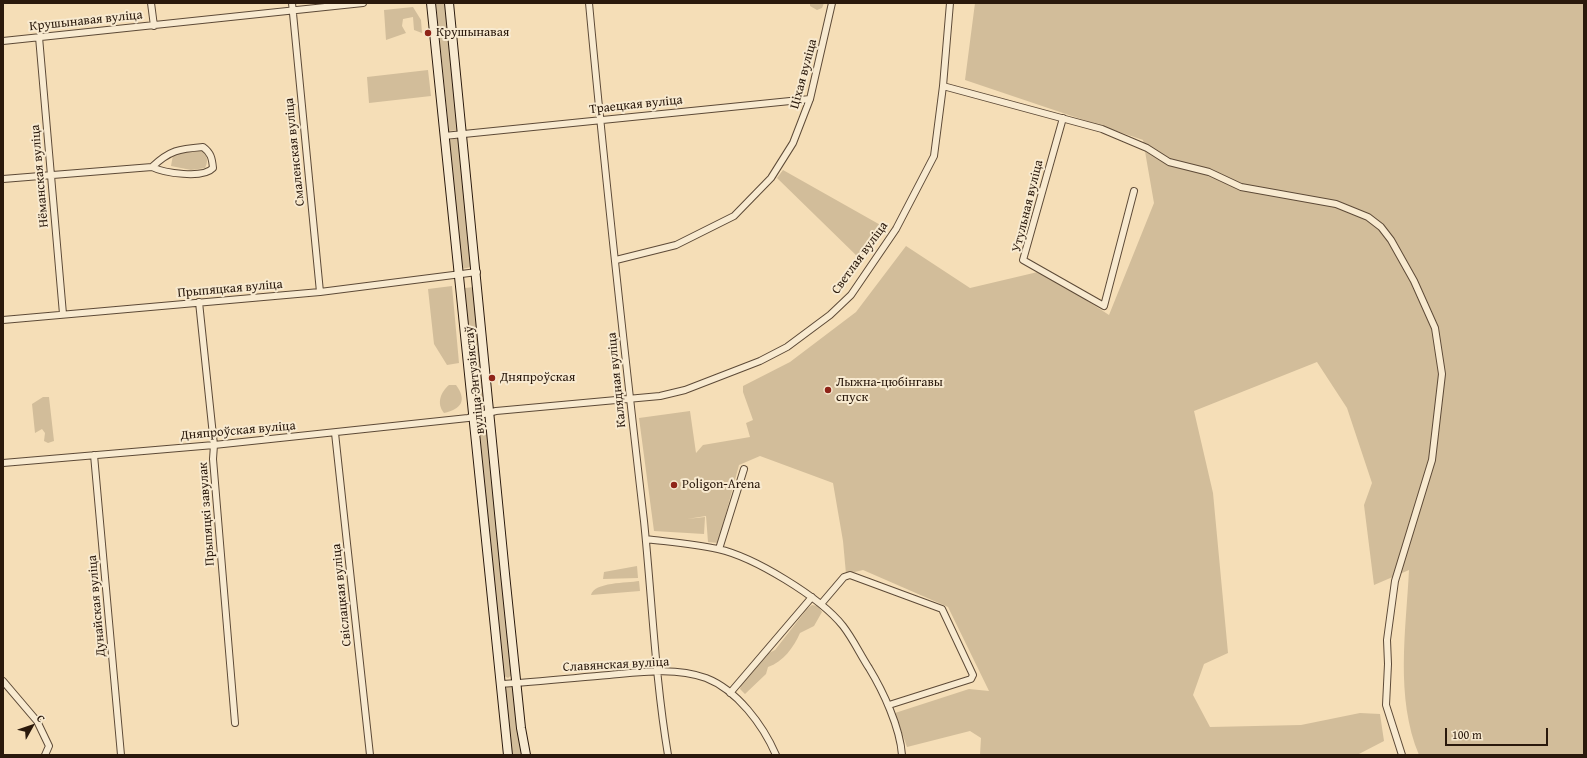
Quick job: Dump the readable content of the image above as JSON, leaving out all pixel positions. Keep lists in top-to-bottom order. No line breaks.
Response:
{"streets":{"street":["Крушынавая вуліца","Ціхая вуліца","Траецкая вуліца","Смаленская вуліца","Нёманская вуліца","Утульная вуліца","Светлая вуліца","Прыпяцкая вуліца","вуліца Энтузіястаў","Калядная вуліца","Дняпроўская вуліца","Прыпяцкі завулак","Свіслацкая вуліца","Дунайская вуліца","Славянская вуліца"]},"crossings":[["Крушынавая вуліца","Смаленская вуліца"],["Крушынавая вуліца","Нёманская вуліца"],["Ціхая вуліца","Траецкая вуліца"],["Ціхая вуліца","Калядная вуліца"],["Траецкая вуліца","вуліца Энтузіястаў"],["Траецкая вуліца","Калядная вуліца"],["Смаленская вуліца","Прыпяцкая вуліца"],["Нёманская вуліца","Прыпяцкая вуліца"],["Светлая вуліца","вуліца Энтузіястаў"],["Светлая вуліца","Калядная вуліца"],["Светлая вуліца","Дняпроўская вуліца"],["Прыпяцкая вуліца","вуліца Энтузіястаў"],["Прыпяцкая вуліца","Прыпяцкі завулак"],["вуліца Энтузіястаў","Дняпроўская вуліца"],["вуліца Энтузіястаў","Славянская вуліца"],["Калядная вуліца","Славянская вуліца"],["Дняпроўская вуліца","Прыпяцкі завулак"],["Дняпроўская вуліца","Свіслацкая вуліца"],["Дняпроўская вуліца","Дунайская вуліца"]],"places":["Крушынавая","Дняпроўская","Лыжна-цюбінгавы спуск","Poligon-Arena"],"scale_bar":"100 m","north":"top right"}
